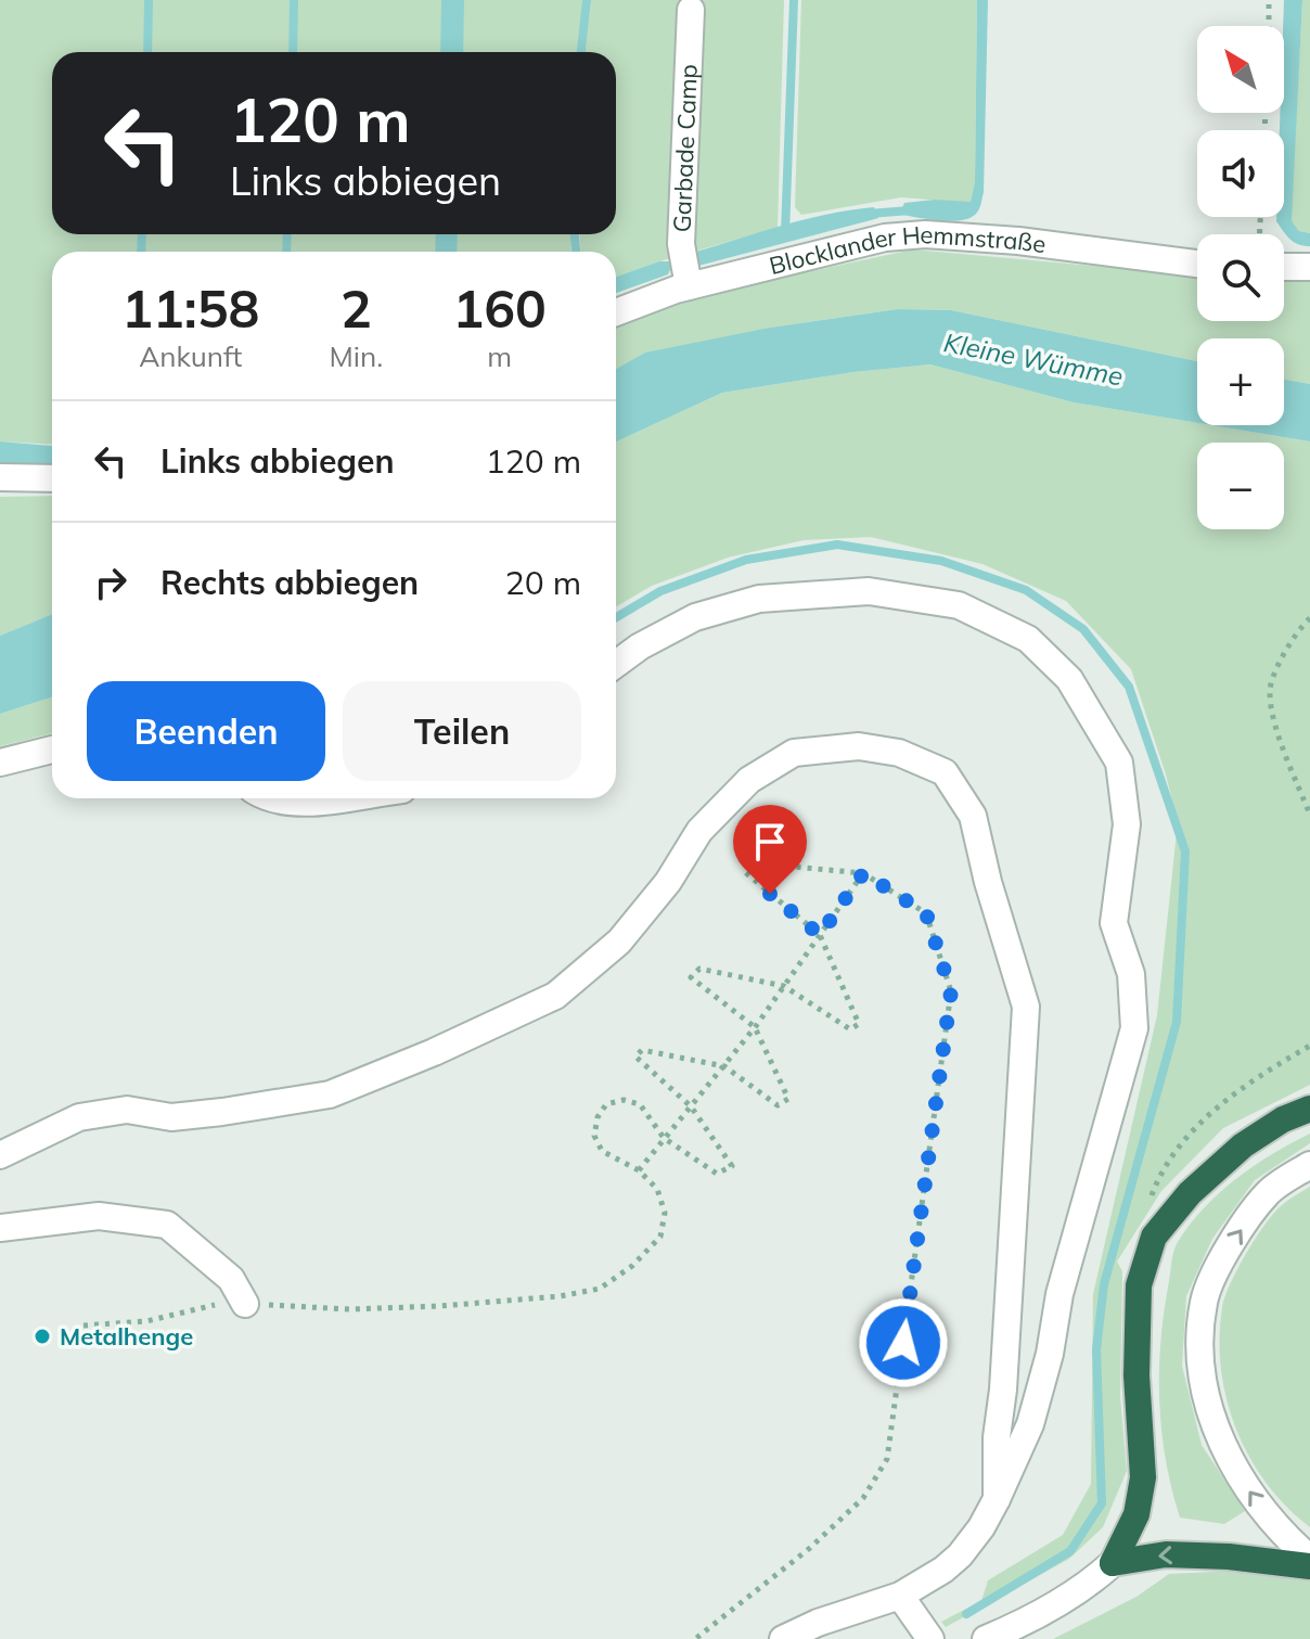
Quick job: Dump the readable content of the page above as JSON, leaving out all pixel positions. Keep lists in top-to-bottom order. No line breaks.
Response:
{"streets":{"street":["Garbade Camp","Blocklander Hemmstraße"]},"crossings":[["Garbade Camp","Blocklander Hemmstraße"]],"water":["Kleine Wümme"],"places":["Metalhenge"],"north":"top left","page":{"map_buttons":["+","−"],"turn":["120 m","Links abbiegen"],"eta":["11:58","Ankunft","2","Min.","160","m"],"list":[{"name":"Links abbiegen","value":"120 m"},{"name":"Rechts abbiegen","value":"20 m"}],"buttons":["Beenden","Teilen"]}}
